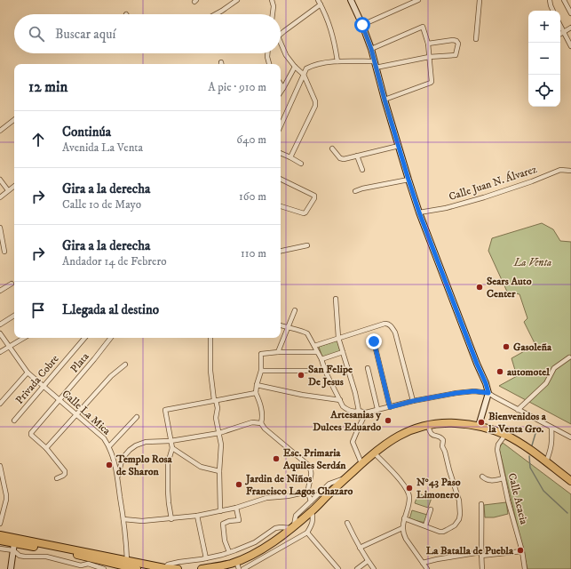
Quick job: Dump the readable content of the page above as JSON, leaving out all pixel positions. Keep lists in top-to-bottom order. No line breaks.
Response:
{"streets":{"street":["Calle Juan N. Álvarez","Plata","Privada Cobre","Calle La Mica","Calle Acacia"]},"crossings":[["Plata","Calle La Mica"],["Privada Cobre","Calle La Mica"]],"parks":["La Venta"],"places":["Sears Auto Center","Gasoleña","automotel","San Felipe De Jesus","Artesanias y Dulces Eduardo","Bienvenidos a la Venta Gro.","Esc. Primaria Aquiles Serdán","Templo Rosa de Sharon","Jardin de Niños Francisco Lagos Chazaro","N°43 Paso Limonero","La Batalla de Puebla"],"page":{"map_buttons":["+","−"],"search":"Buscar aquí","heading":["12 min","A pie · 910 m"],"list":[["Continúa","Avenida La Venta","640 m"],["Gira a la derecha","Calle 10 de Mayo","160 m"],["Gira a la derecha","Andador 14 de Febrero","110 m"],"Llegada al destino"]}}
